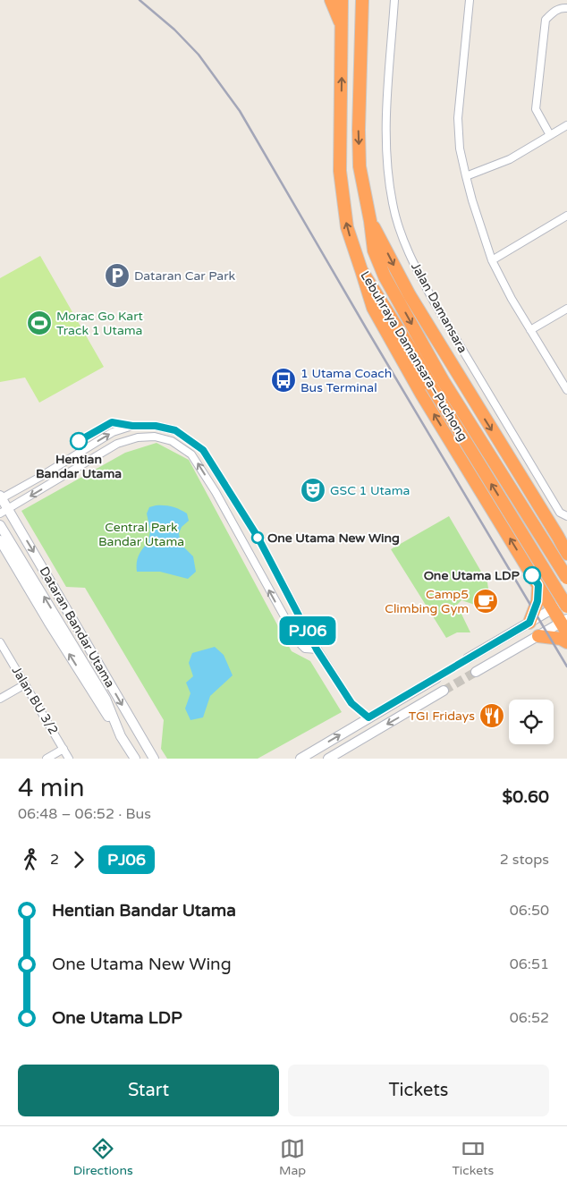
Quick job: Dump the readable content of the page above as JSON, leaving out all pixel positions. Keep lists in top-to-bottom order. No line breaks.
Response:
{"streets":{"highway":["Lebuhraya Damansara–Puchong"],"main road":["Dataran Bandar Utama"],"street":["Jalan Damansara","Jalan BU 3/2"]},"parks":["Central Park Bandar Utama"],"places":{"parking":["Dataran Car Park"],"sports":["Morac Go Kart Track 1 Utama"],"bus stop":["1 Utama Coach Bus Terminal"],"other":["Hentian Bandar Utama","One Utama New Wing","One Utama LDP"],"theatre":["GSC 1 Utama"],"cafe":["Camp5 Climbing Gym"],"restaurant":["TGI Fridays"]},"lines":["bus line PJ06"],"page":{"on_map":"PJ06","heading":["4 min","06:48 – 06:52 · Bus","$0.60"],"legs":["2","PJ06","2 stops"],"list":[{"name":"Hentian Bandar Utama","value":"06:50"},{"name":"One Utama New Wing","value":"06:51"},{"name":"One Utama LDP","value":"06:52"}],"buttons":["Start","Tickets"],"tabs":["Directions","Map","Tickets"]}}
